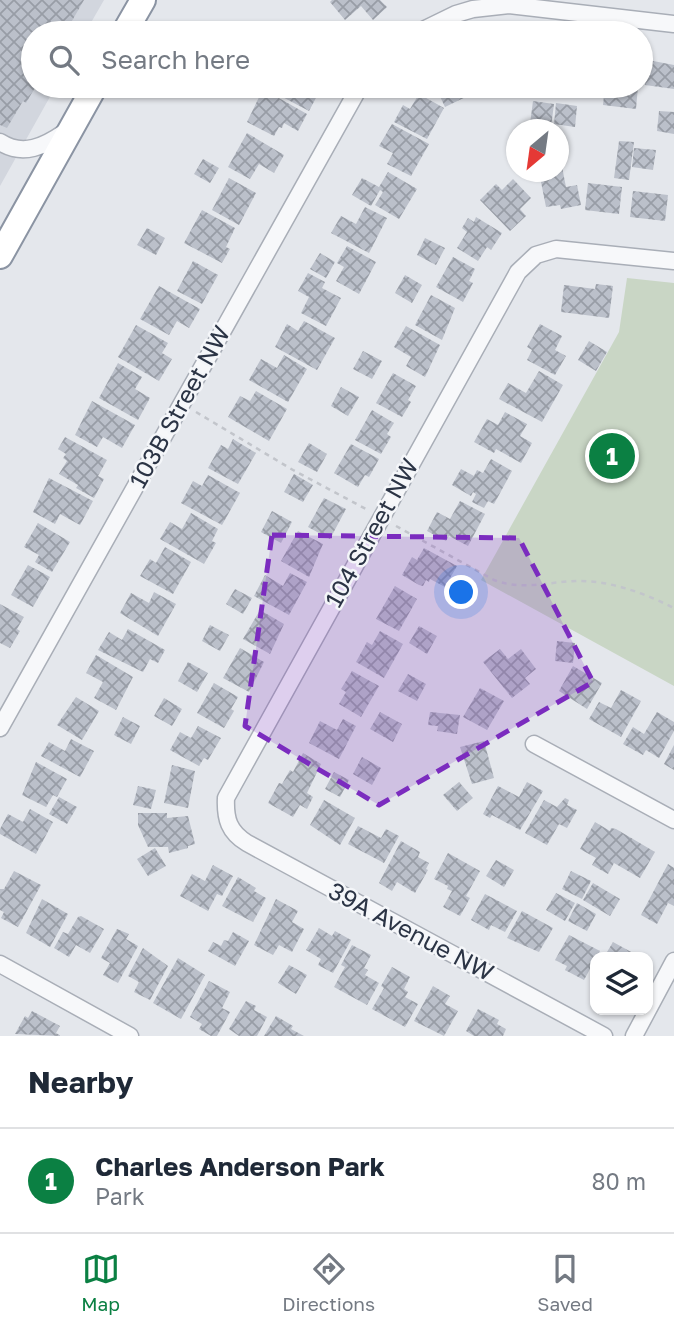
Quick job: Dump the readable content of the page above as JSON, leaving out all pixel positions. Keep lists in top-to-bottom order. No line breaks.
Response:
{"streets":{"street":["103B Street NW","104 Street NW","39A Avenue NW"]},"crossings":[["104 Street NW","39A Avenue NW"]],"north":"bottom left","page":{"search":"Search here","pins":"1","heading":"Nearby","list":[{"mark":"1","name":"Charles Anderson Park","note":"Park","value":"80 m"}],"nav":["Map","Directions","Saved"]}}
